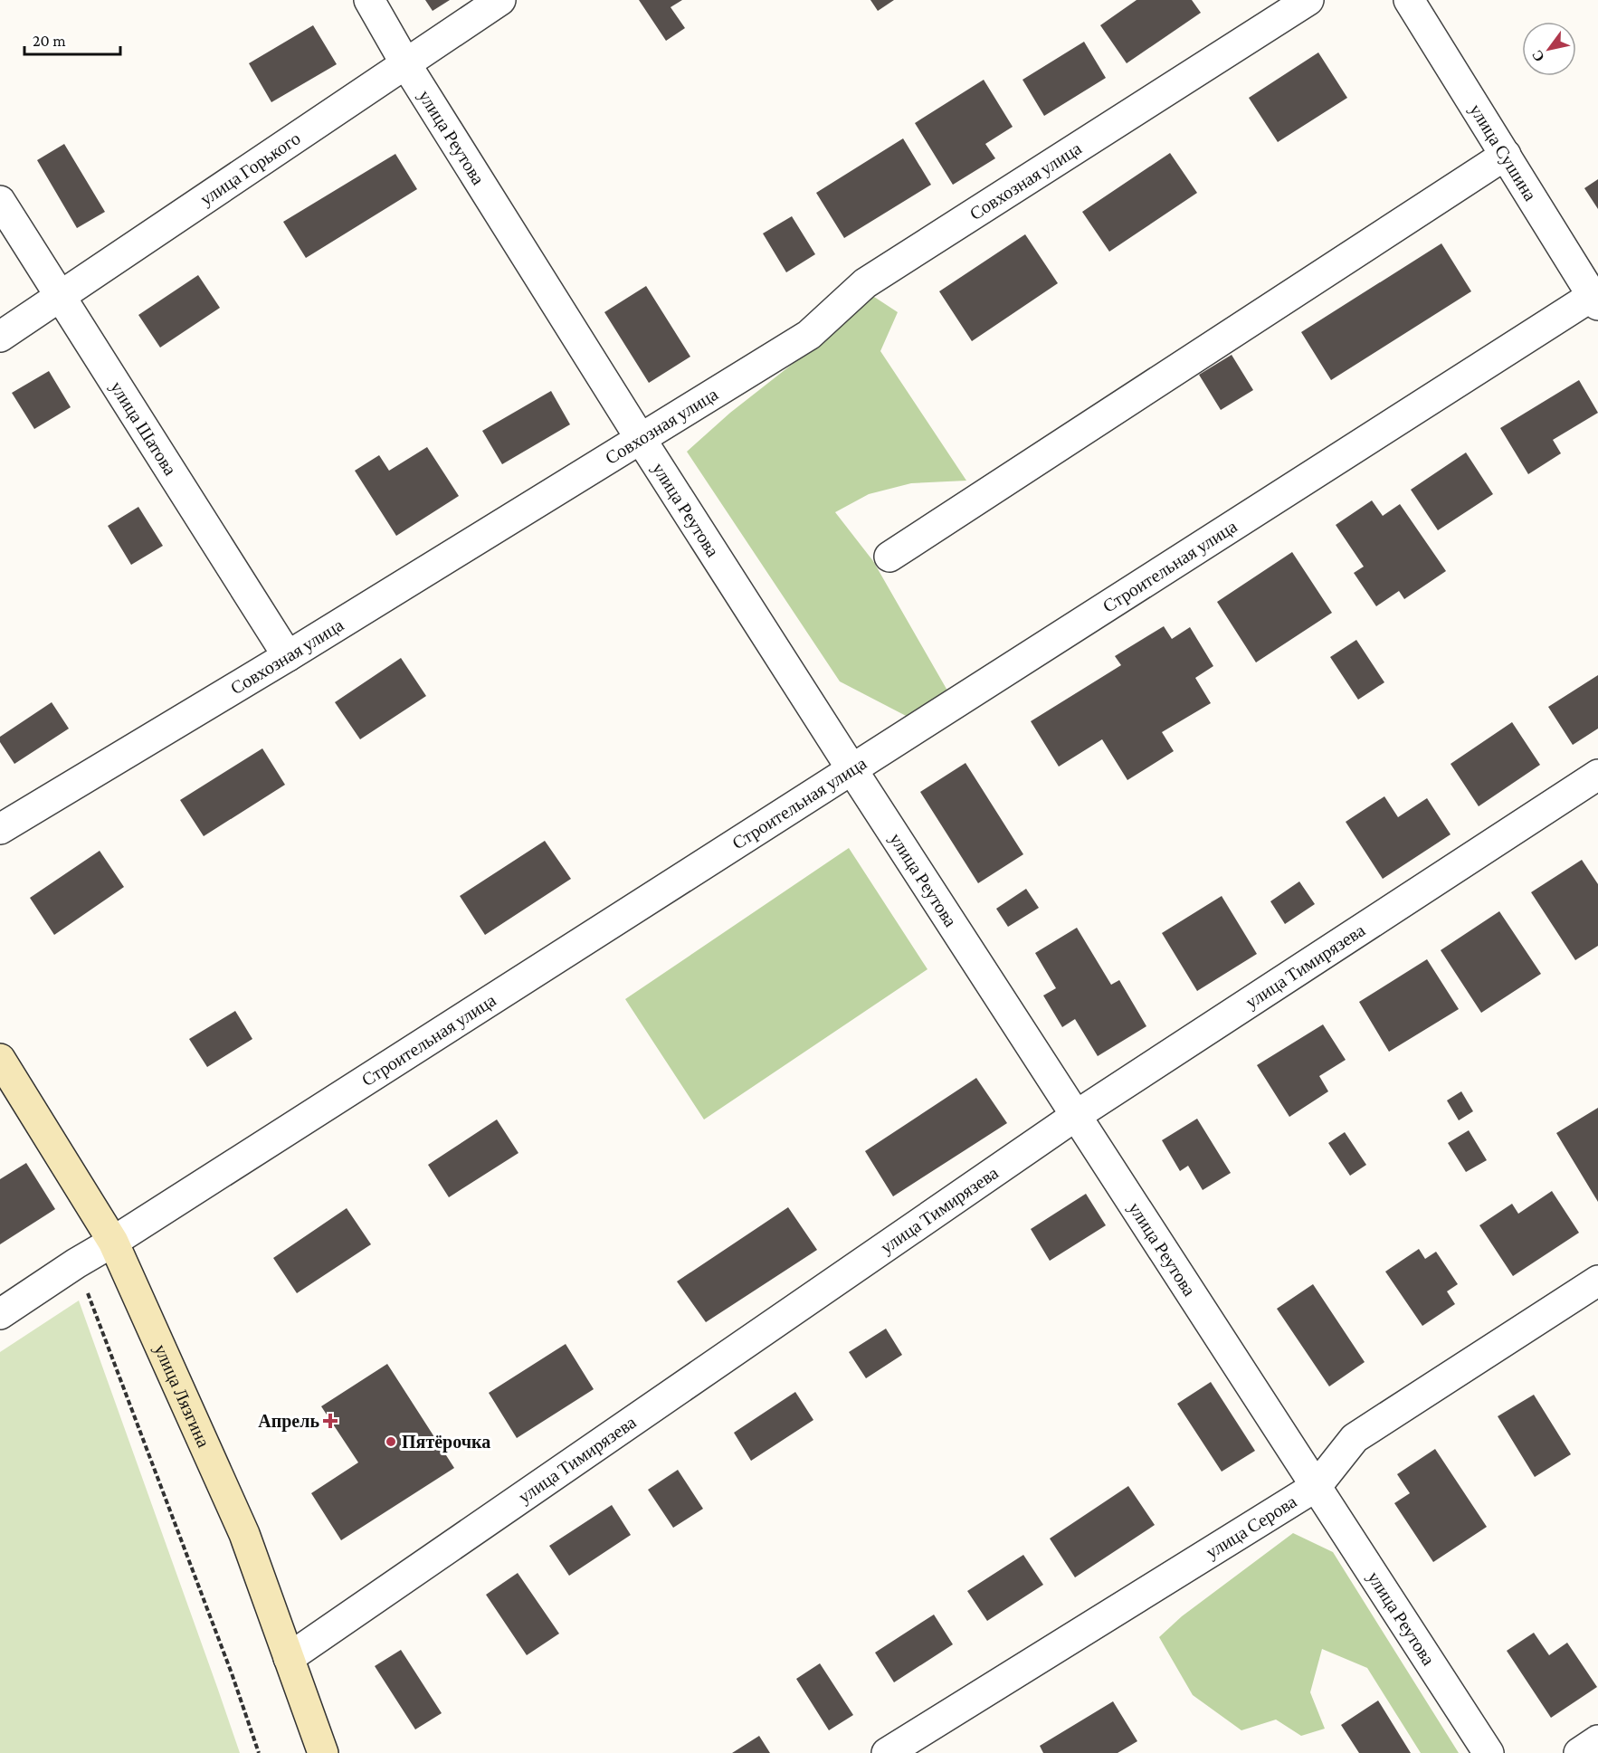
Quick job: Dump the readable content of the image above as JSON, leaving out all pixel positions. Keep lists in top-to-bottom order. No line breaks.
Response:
{"streets":{"main road":["улица Лязгина"],"street":["улица Реутова","улица Сушина","улица Горького","Совхозная улица","улица Шатова","Строительная улица","улица Тимирязева","улица Серова"]},"crossings":[["улица Реутова","улица Горького"],["улица Реутова","Совхозная улица"],["улица Реутова","Строительная улица"],["улица Реутова","улица Тимирязева"],["улица Реутова","улица Серова"],["улица Сушина","Строительная улица"],["улица Горького","улица Шатова"],["Совхозная улица","улица Шатова"],["Строительная улица","улица Лязгина"],["улица Тимирязева","улица Лязгина"]],"places":{"health":["Апрель"],"other":["Пятёрочка"]},"scale_bar":"20 m","north":"bottom left"}
